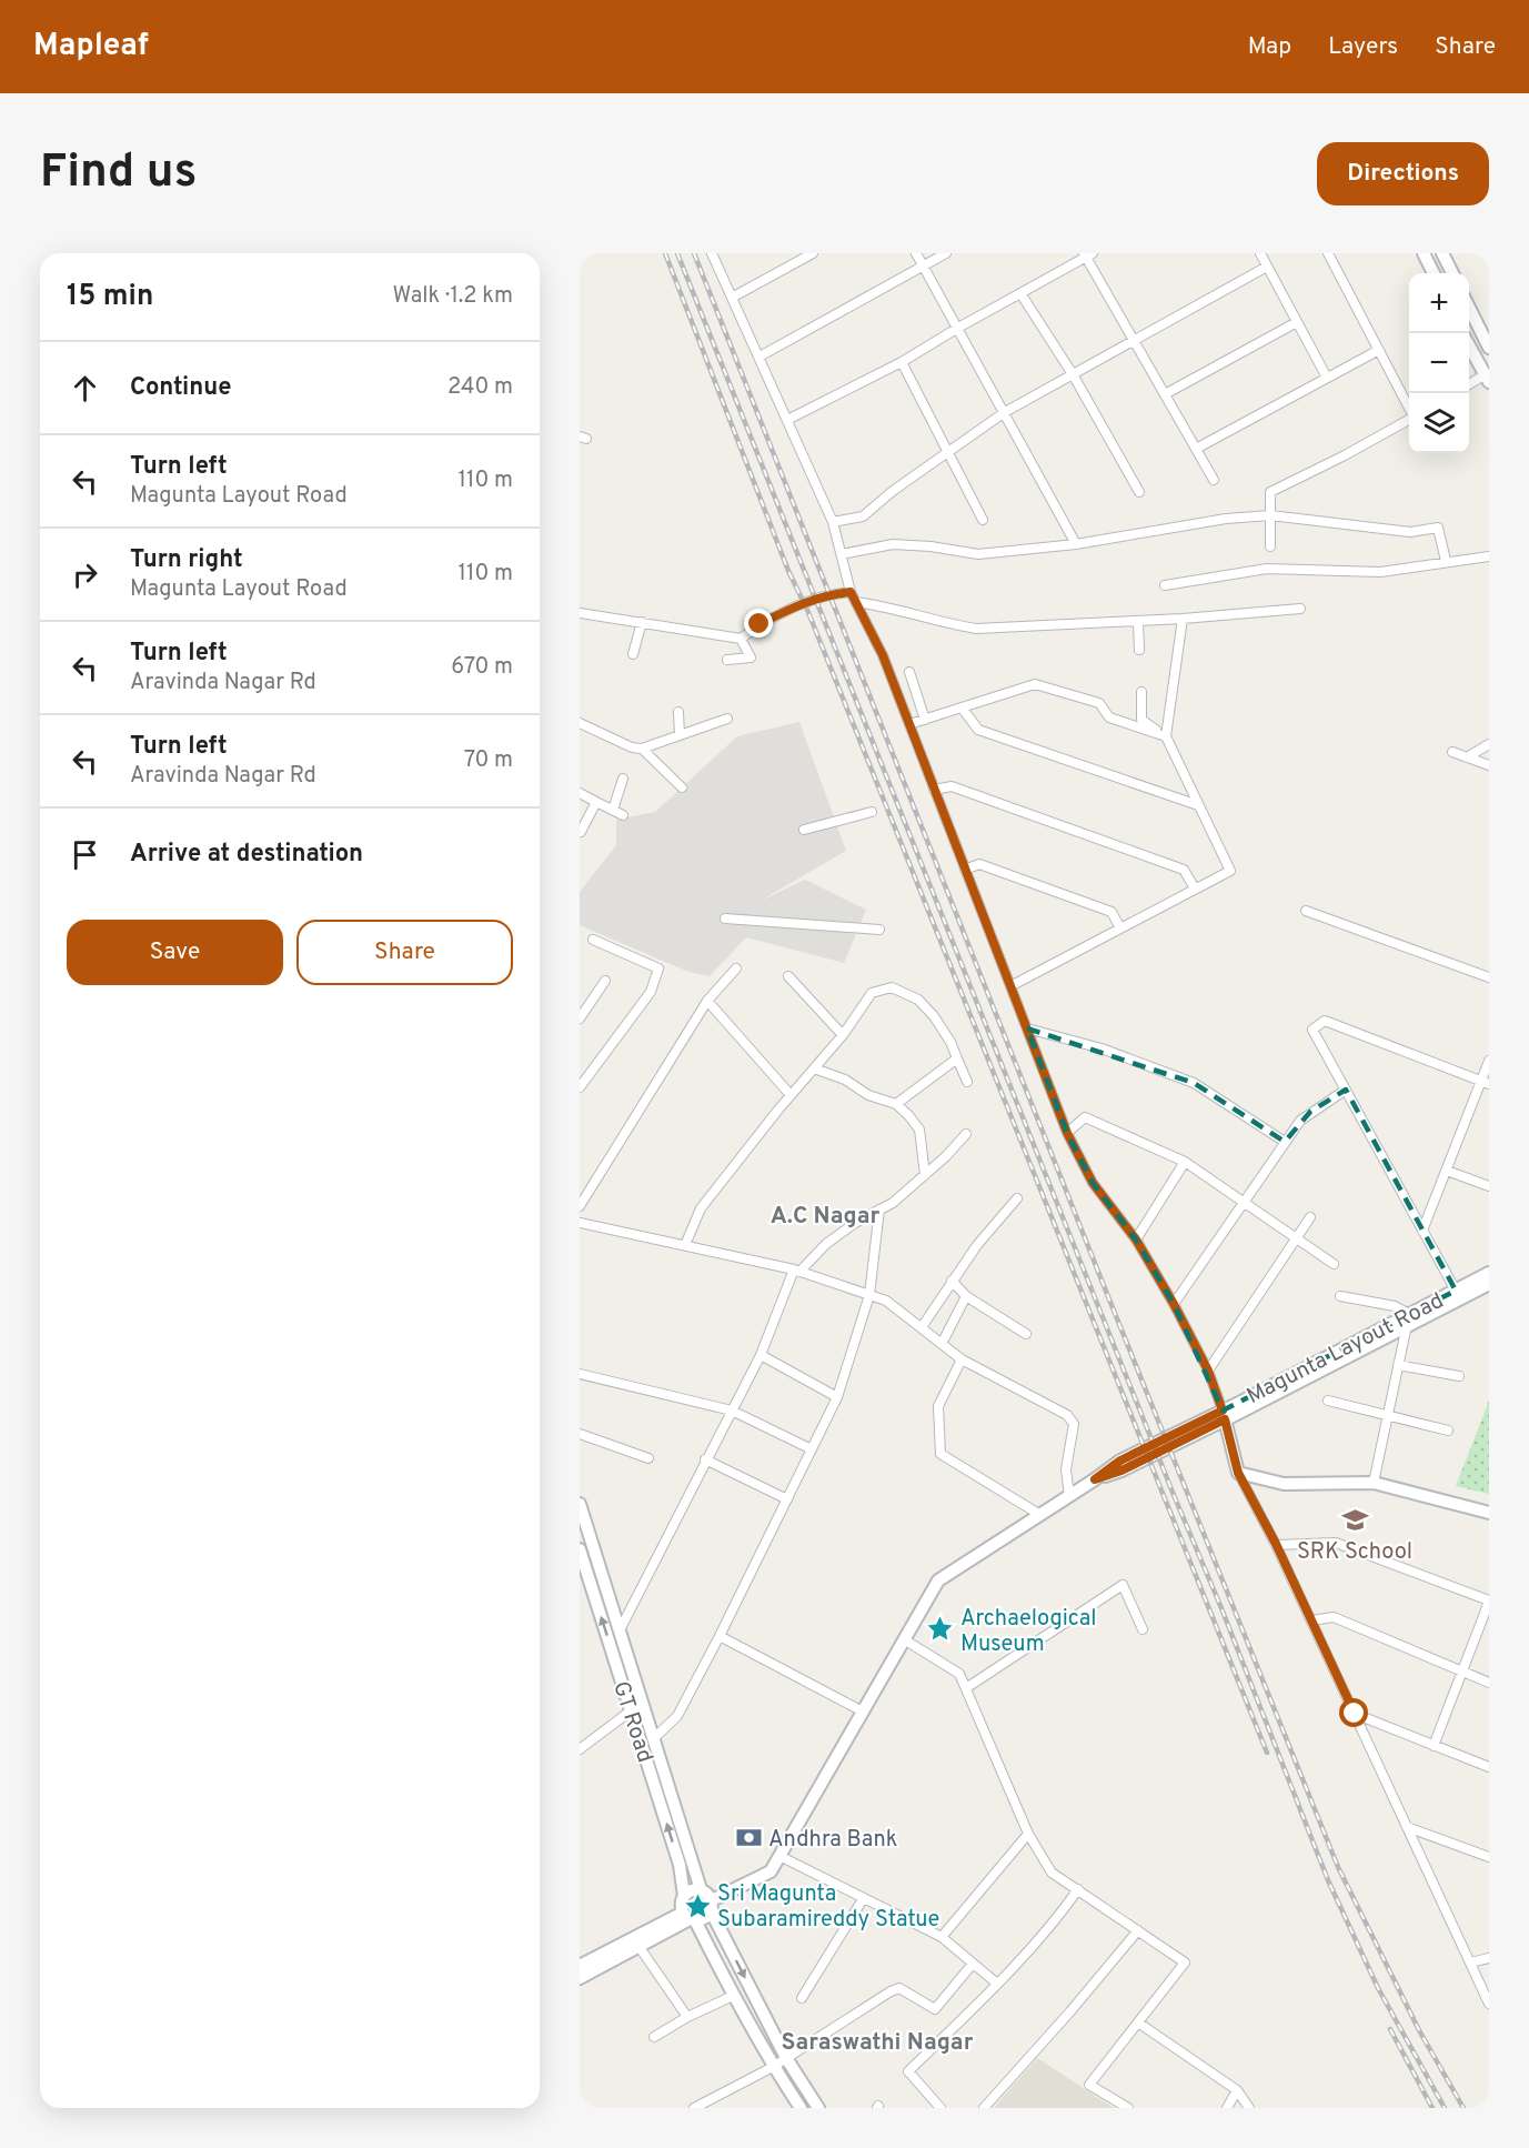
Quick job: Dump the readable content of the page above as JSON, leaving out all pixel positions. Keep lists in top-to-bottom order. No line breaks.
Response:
{"streets":{"main road":["Magunta Layout Road","GT Road"]},"crossings":[["Magunta Layout Road","GT Road"]],"districts":["A.C Nagar","Saraswathi Nagar"],"places":{"school or university":["SRK School"],"place":["Archaelogical Museum","Sri Magunta Subaramireddy Statue"],"bank":["Andhra Bank"]},"page":{"header":"Mapleaf","nav":["Map","Layers","Share"],"buttons":["Directions",["Save","Share"]],"title":"Find us","heading":["15 min","Walk · 1.2 km"],"map_buttons":["+","−"],"list":[["Continue","240 m"],["Turn left","Magunta Layout Road","110 m"],["Turn right","Magunta Layout Road","110 m"],["Turn left","Aravinda Nagar Rd","670 m"],["Turn left","Aravinda Nagar Rd","70 m"],"Arrive at destination"]}}
